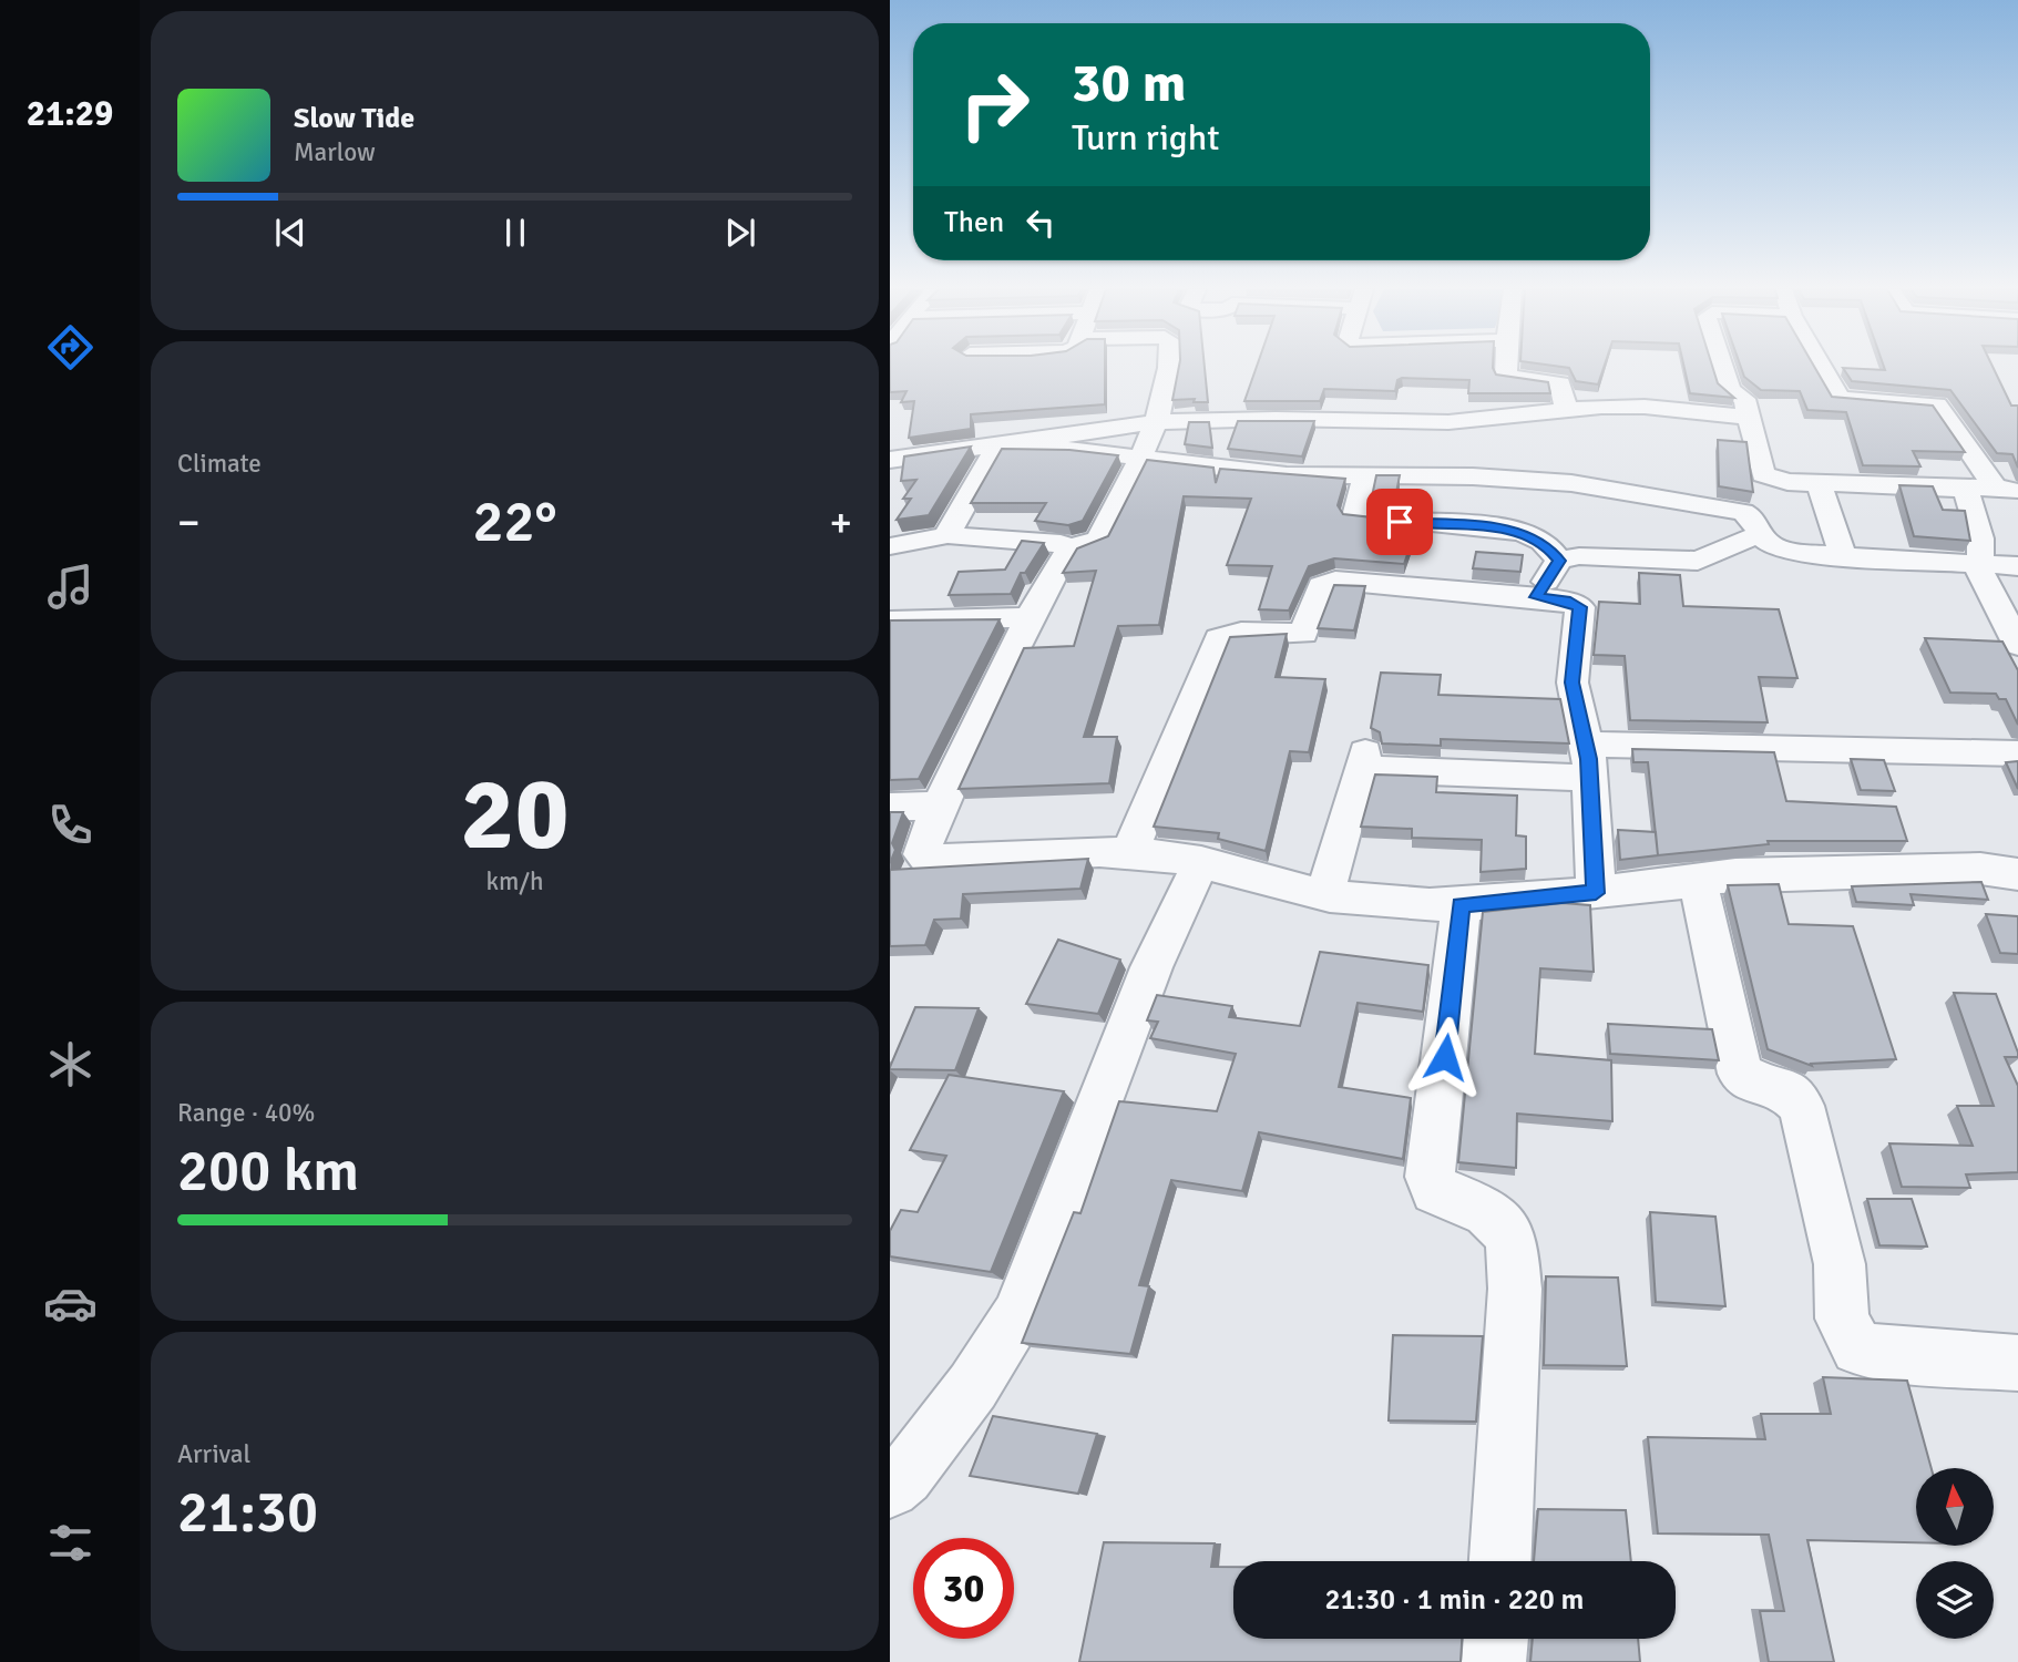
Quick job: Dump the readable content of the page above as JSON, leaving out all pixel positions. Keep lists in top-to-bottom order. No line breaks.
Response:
{"north":"top","page":{"tabs":"21:29","turn":["30 m","Turn right"],"song":["Slow Tide","Marlow"],"then":"Then","tile":["Climate",["20","km/h"],["Range · 40%","200 km"],["Arrival","21:30"]],"heat":["−","22°","+"],"limit":"30","trip":"21:30 · 1 min · 220 m"}}
